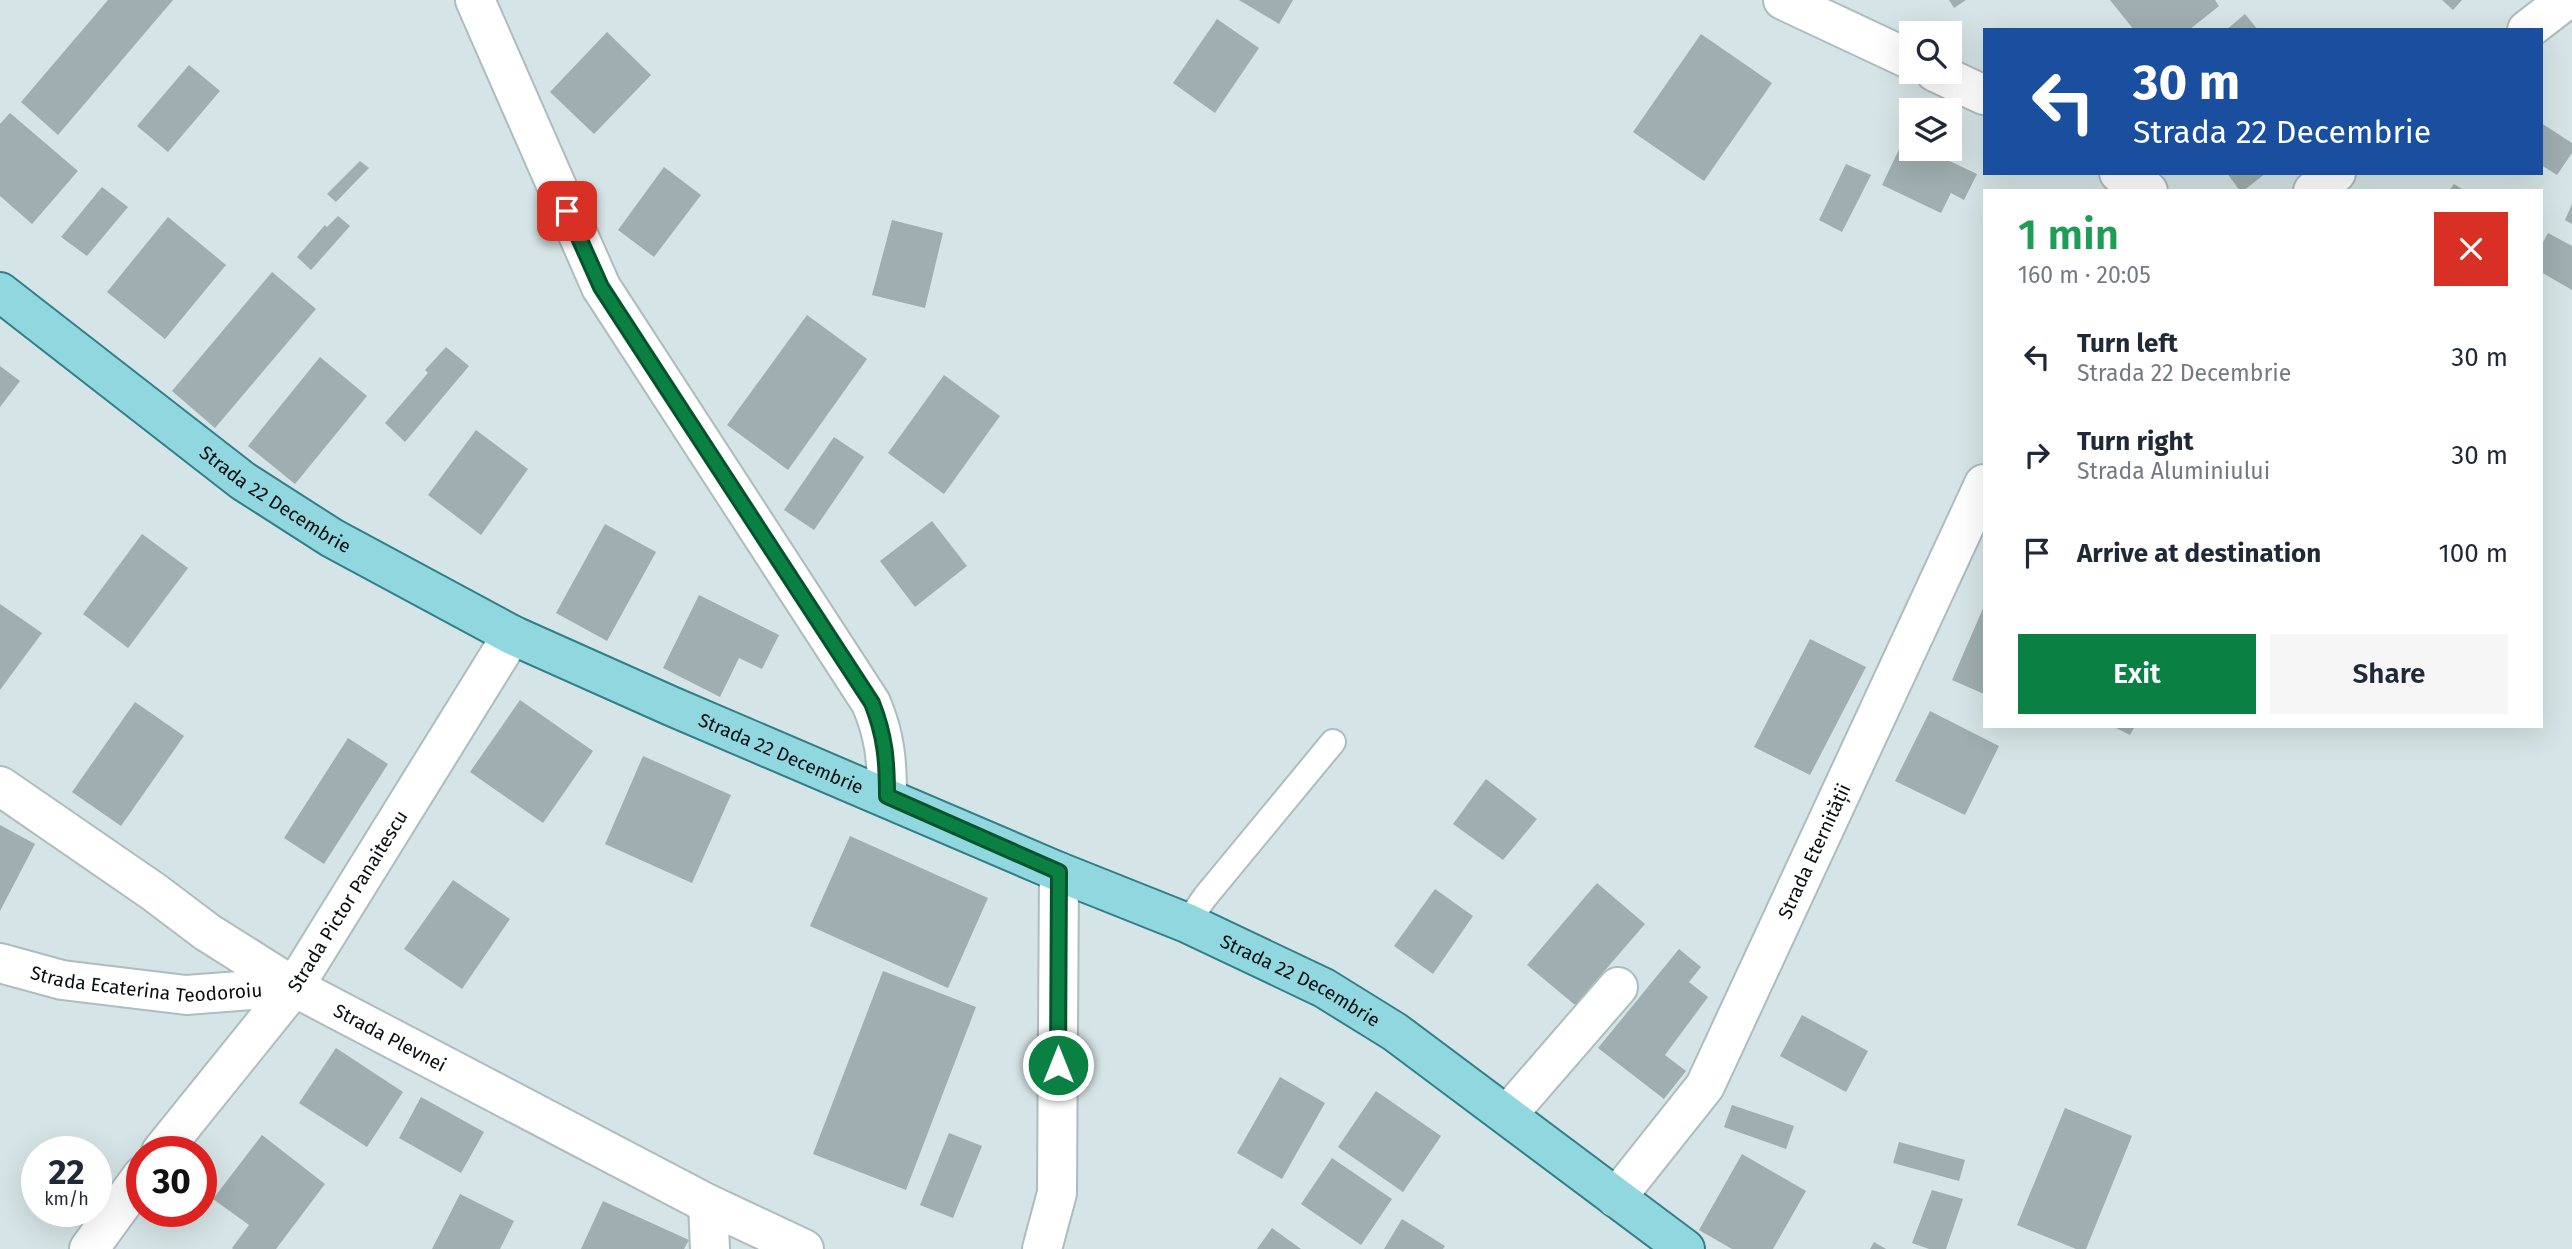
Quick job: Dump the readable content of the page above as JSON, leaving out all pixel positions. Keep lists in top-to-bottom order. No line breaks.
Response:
{"streets":{"main road":["Strada 22 Decembrie"],"street":["Strada Eternității","Strada Pictor Panaitescu","Strada Ecaterina Teodoroiu","Strada Plevnei"]},"crossings":[["Strada 22 Decembrie","Strada Eternității"],["Strada 22 Decembrie","Strada Pictor Panaitescu"],["Strada Pictor Panaitescu","Strada Ecaterina Teodoroiu"],["Strada Pictor Panaitescu","Strada Plevnei"],["Strada Ecaterina Teodoroiu","Strada Plevnei"]],"page":{"turn":["30 m","Strada 22 Decembrie"],"heading":["1 min","160 m · 20:05"],"list":[{"name":"Turn left","note":"Strada 22 Decembrie","value":"30 m"},{"name":"Turn right","note":"Strada Aluminiului","value":"30 m"},{"name":"Arrive at destination","value":"100 m"}],"buttons":["Exit","Share"],"speed":"22 km/h","limit":"30"}}
